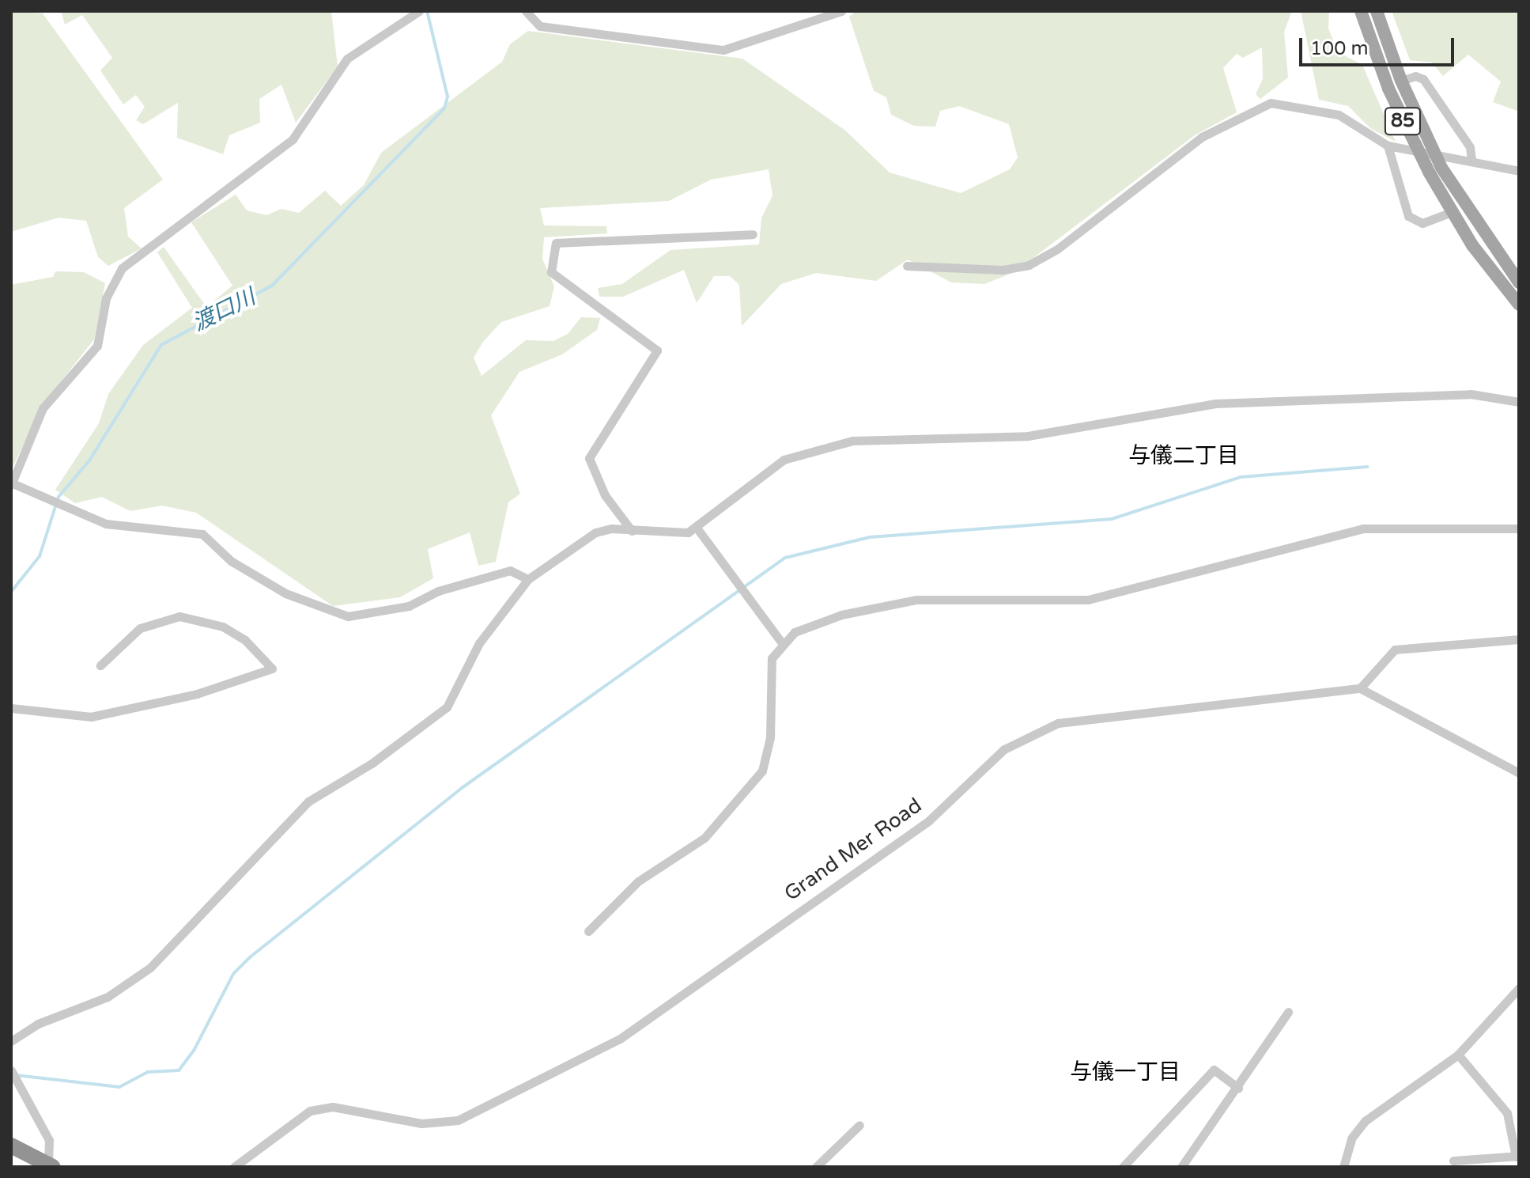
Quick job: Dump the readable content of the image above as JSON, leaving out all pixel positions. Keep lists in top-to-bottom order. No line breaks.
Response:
{"streets":{"main road":["85"],"street":["Grand Mer Road"]},"districts":["与儀二丁目","与儀一丁目"],"water":["渡口川"],"scale_bar":"100 m"}
